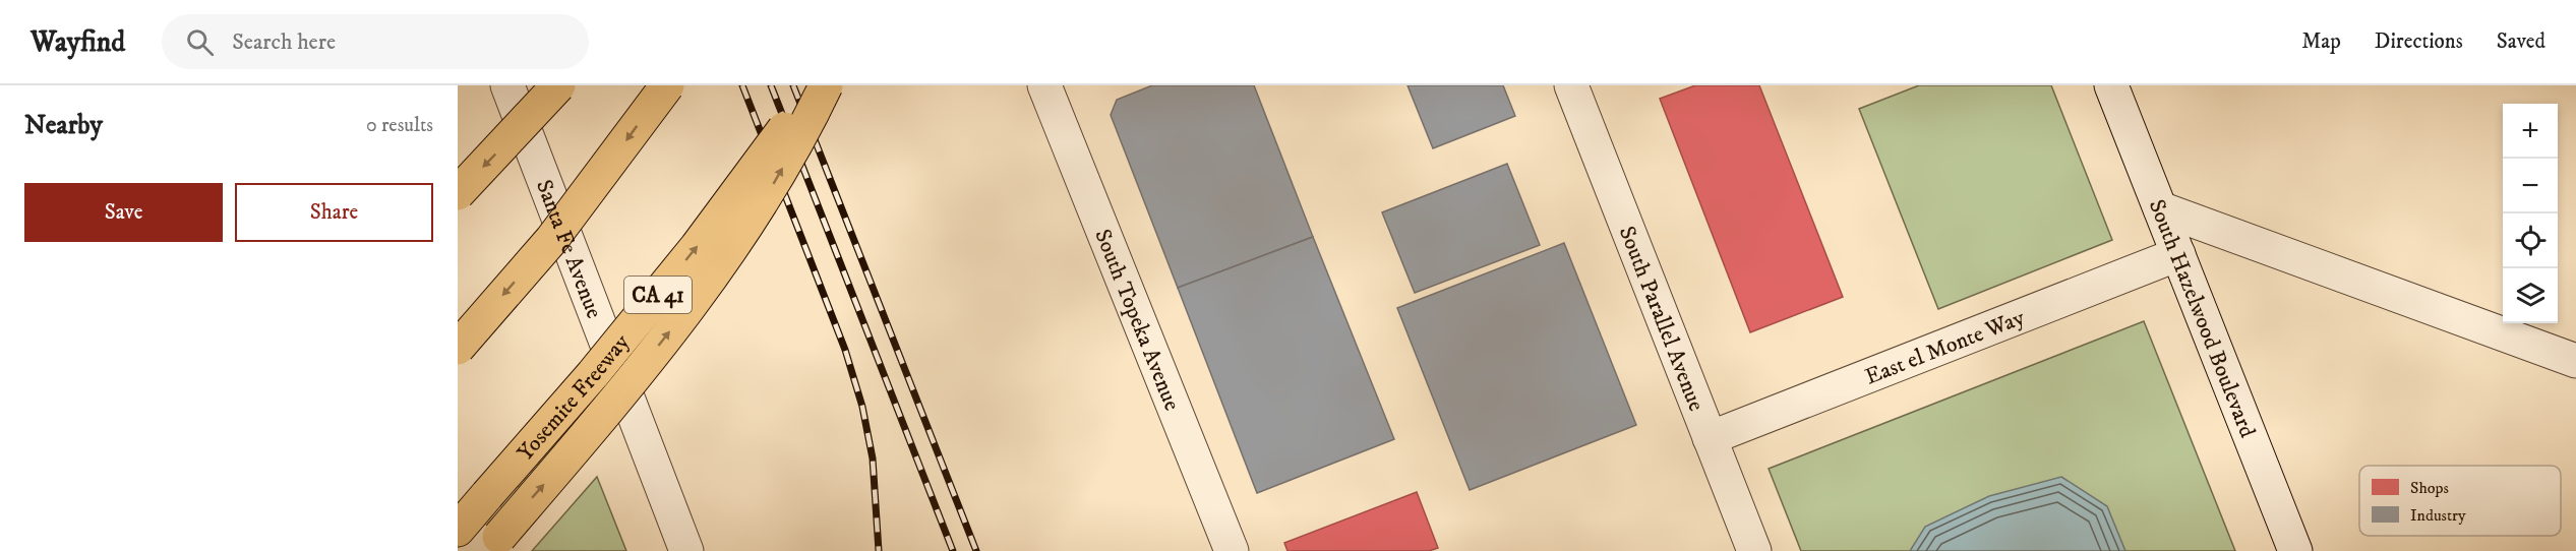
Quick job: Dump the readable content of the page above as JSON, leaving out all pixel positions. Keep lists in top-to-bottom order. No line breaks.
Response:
{"streets":{"highway":["CA 41","Yosemite Freeway"],"street":["Santa Fe Avenue","South Topeka Avenue","South Parallel Avenue","South Hazelwood Boulevard","East el Monte Way"]},"crossings":[["South Parallel Avenue","East el Monte Way"],["South Hazelwood Boulevard","East el Monte Way"]],"legend":["Shops","Industry"],"page":{"header":"Wayfind","search":"Search here","nav":["Map","Directions","Saved"],"heading":["Nearby","0 results"],"map_buttons":["+","−"],"buttons":["Save","Share"]}}
